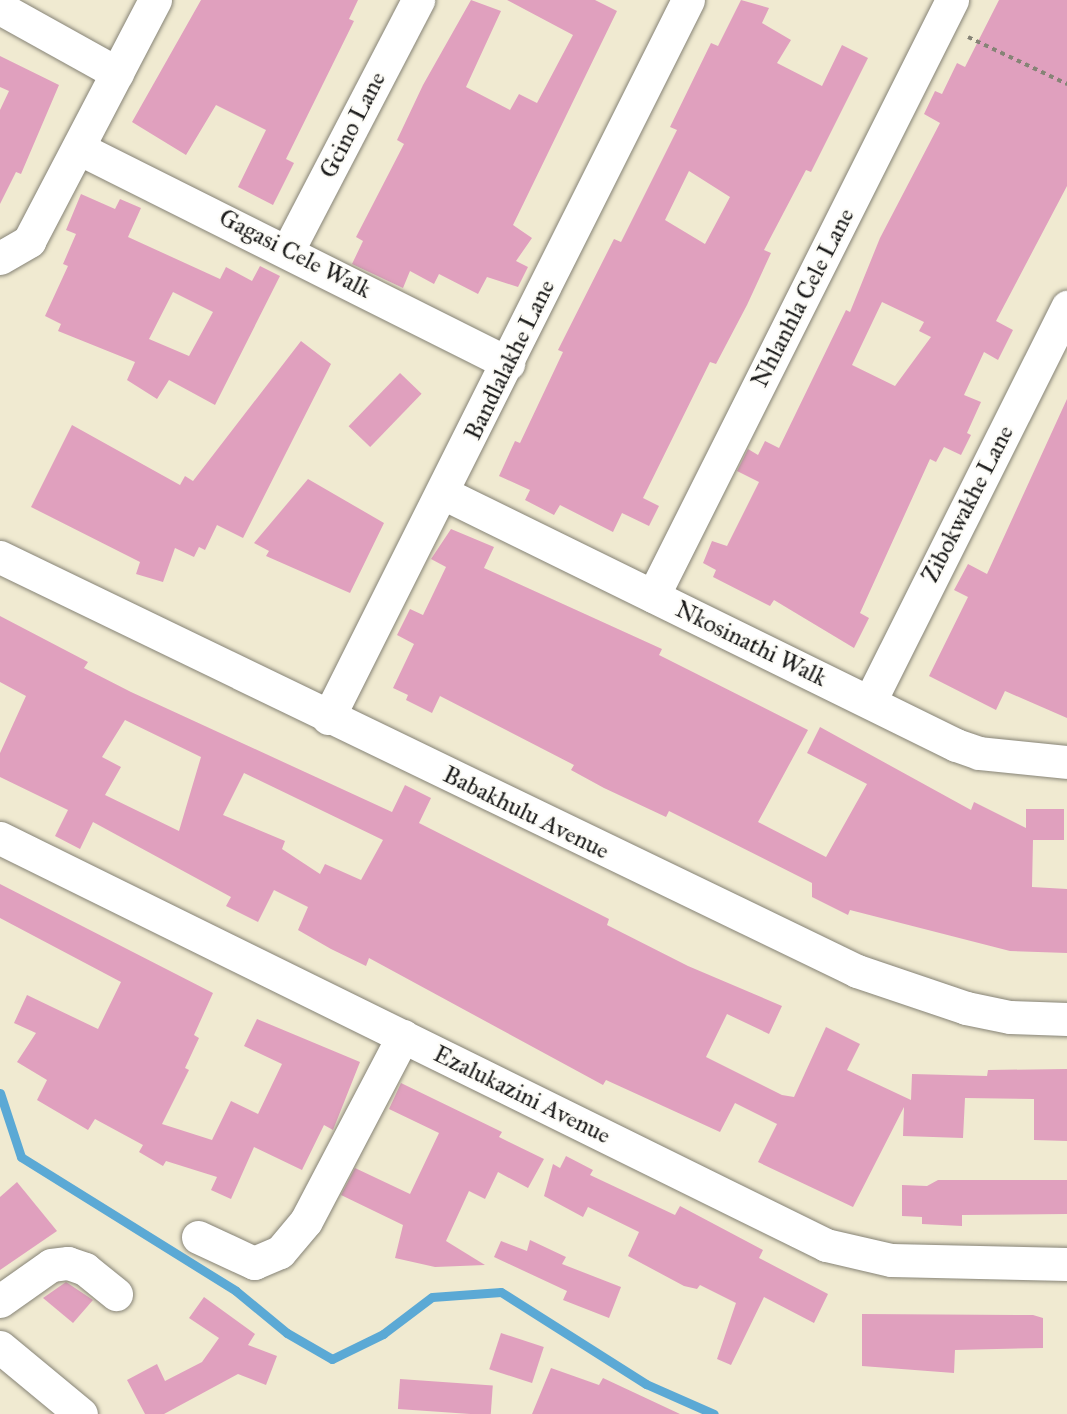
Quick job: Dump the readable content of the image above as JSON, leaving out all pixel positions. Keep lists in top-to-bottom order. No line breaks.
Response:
{"streets":{"street":["Gcino Lane","Gagasi Cele Walk","Nhlanhla Cele Lane","Bandlalakhe Lane","Zibokwakhe Lane","Nkosinathi Walk","Babakhulu Avenue","Ezalukazini Avenue"]},"crossings":[["Gcino Lane","Gagasi Cele Walk"],["Gagasi Cele Walk","Bandlalakhe Lane"],["Nhlanhla Cele Lane","Nkosinathi Walk"],["Bandlalakhe Lane","Nkosinathi Walk"],["Bandlalakhe Lane","Babakhulu Avenue"],["Zibokwakhe Lane","Nkosinathi Walk"]]}
